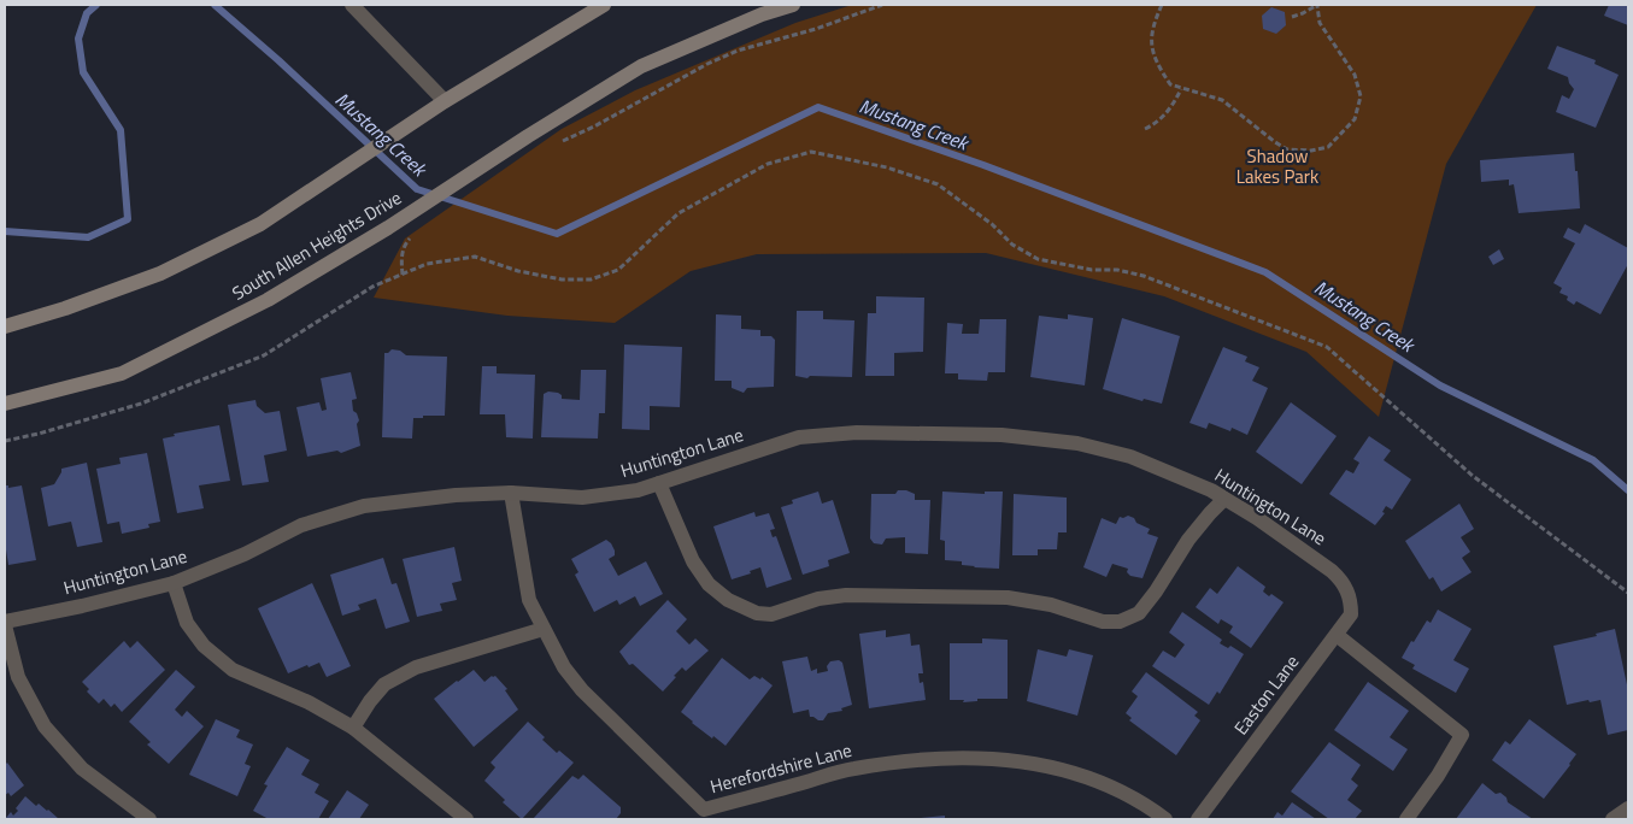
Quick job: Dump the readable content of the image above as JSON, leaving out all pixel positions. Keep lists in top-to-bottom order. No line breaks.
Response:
{"streets":{"main road":["South Allen Heights Drive"],"street":["Huntington Lane","Easton Lane","Herefordshire Lane"]},"crossings":[["Huntington Lane","Easton Lane"],["Huntington Lane","Herefordshire Lane"]],"water":["Mustang Creek"],"parks":["Shadow Lakes Park"]}
